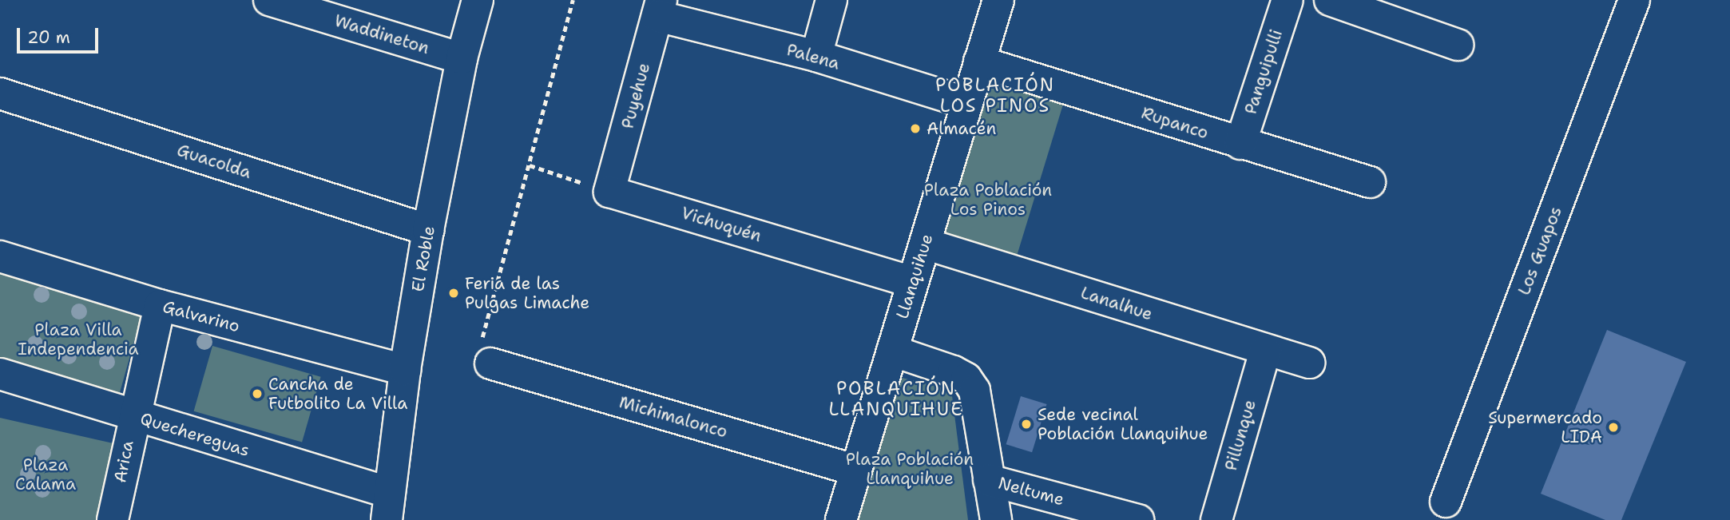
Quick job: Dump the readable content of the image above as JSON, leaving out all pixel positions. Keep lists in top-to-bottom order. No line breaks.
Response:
{"streets":{"street":["Waddineton","Palena","Panguipulli","Puyehue","Rupanco","Guacolda","Vichuquén","Los Guapos","El Roble","Llanquihue","Lanalhue","Galvarino","Michimalonco","Quechereguas","Pillunque","Arica","Neltume"]},"crossings":[["Waddineton","El Roble"],["Palena","Puyehue"],["Palena","Llanquihue"],["Panguipulli","Rupanco"],["Puyehue","Vichuquén"],["Rupanco","Llanquihue"],["Guacolda","El Roble"],["Vichuquén","Llanquihue"],["El Roble","Galvarino"],["El Roble","Quechereguas"],["Llanquihue","Lanalhue"],["Llanquihue","Michimalonco"],["Lanalhue","Pillunque"],["Galvarino","Arica"],["Quechereguas","Arica"]],"districts":["POBLACIÓN LOS PINOS","POBLACIÓN LLANQUIHUE"],"parks":["Plaza Población Los Pinos","Plaza Villa Independencia","Plaza Población Llanquihue","Plaza Calama"],"places":["Almacén","Feria de las Pulgas Limache","Cancha de Futbolito La Villa","Sede vecinal Población Llanquihue","Supermercado LIDA"],"scale_bar":"20 m"}
